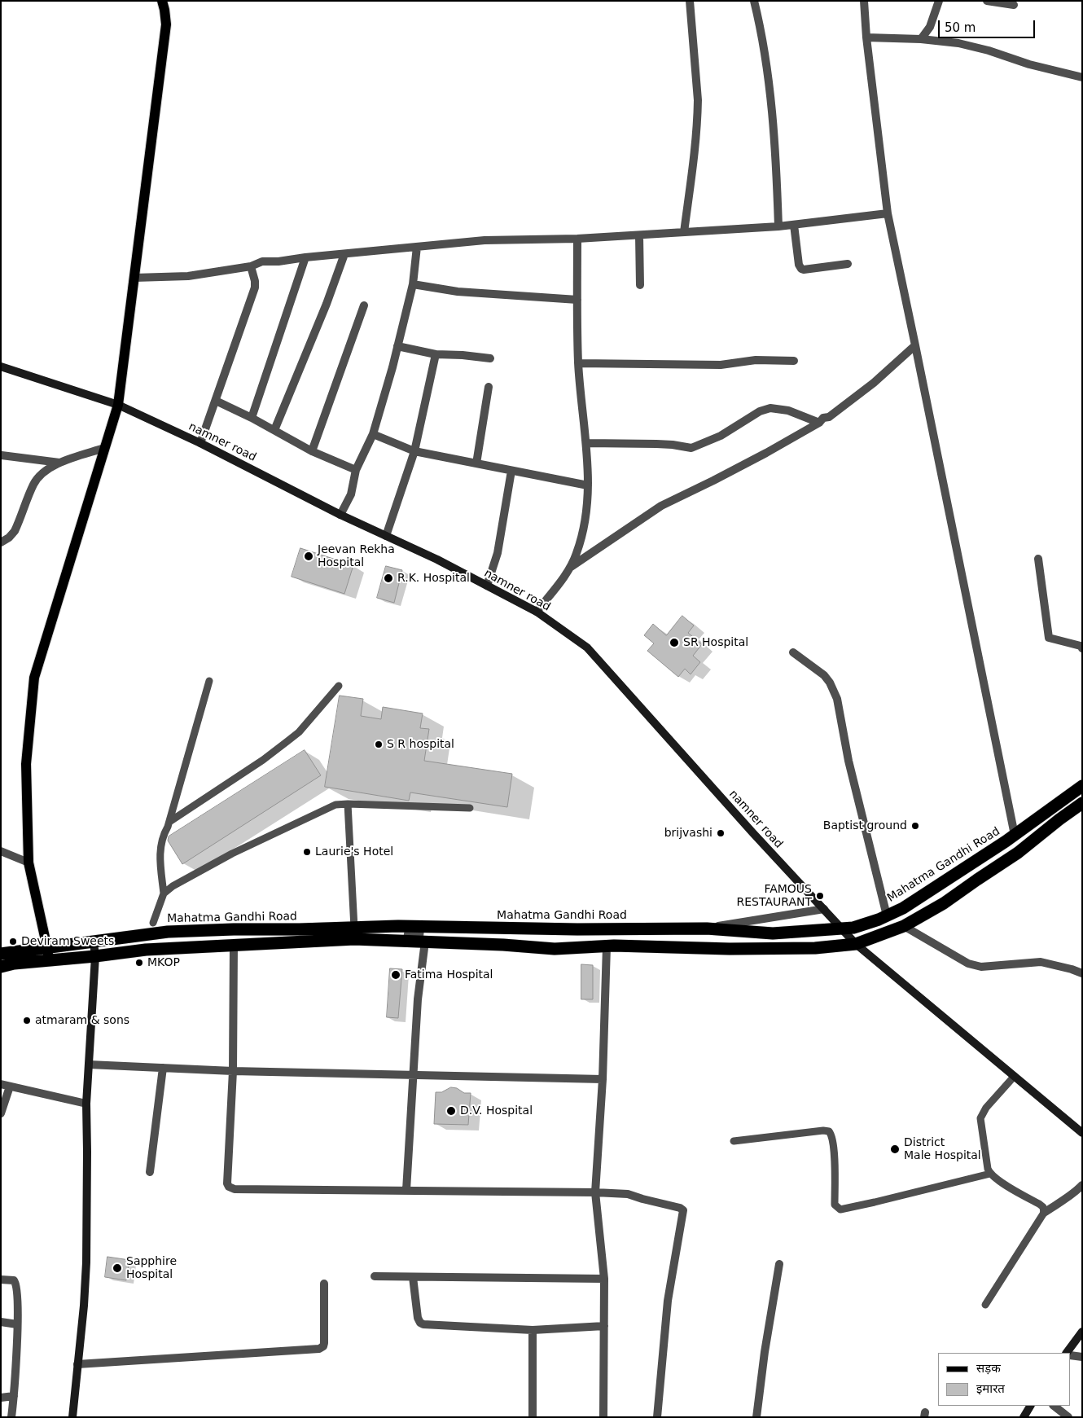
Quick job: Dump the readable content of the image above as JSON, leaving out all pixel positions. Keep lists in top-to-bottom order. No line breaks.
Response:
{"streets":{"highway":["Mahatma Gandhi Road"],"main road":["namner road"]},"crossings":[["namner road","Mahatma Gandhi Road"]],"places":["Jeevan Rekha Hospital","R.K. Hospital","SR Hospital","S R hospital","Baptist ground","brijvashi","Laurie's Hotel","FAMOUS RESTAURANT","Deviram Sweets","MKOP","Fatima Hospital","atmaram & sons","D.V. Hospital","District Male Hospital","Sapphire Hospital"],"legend":["सड़क","इमारत"],"scale_bar":"50 m"}
